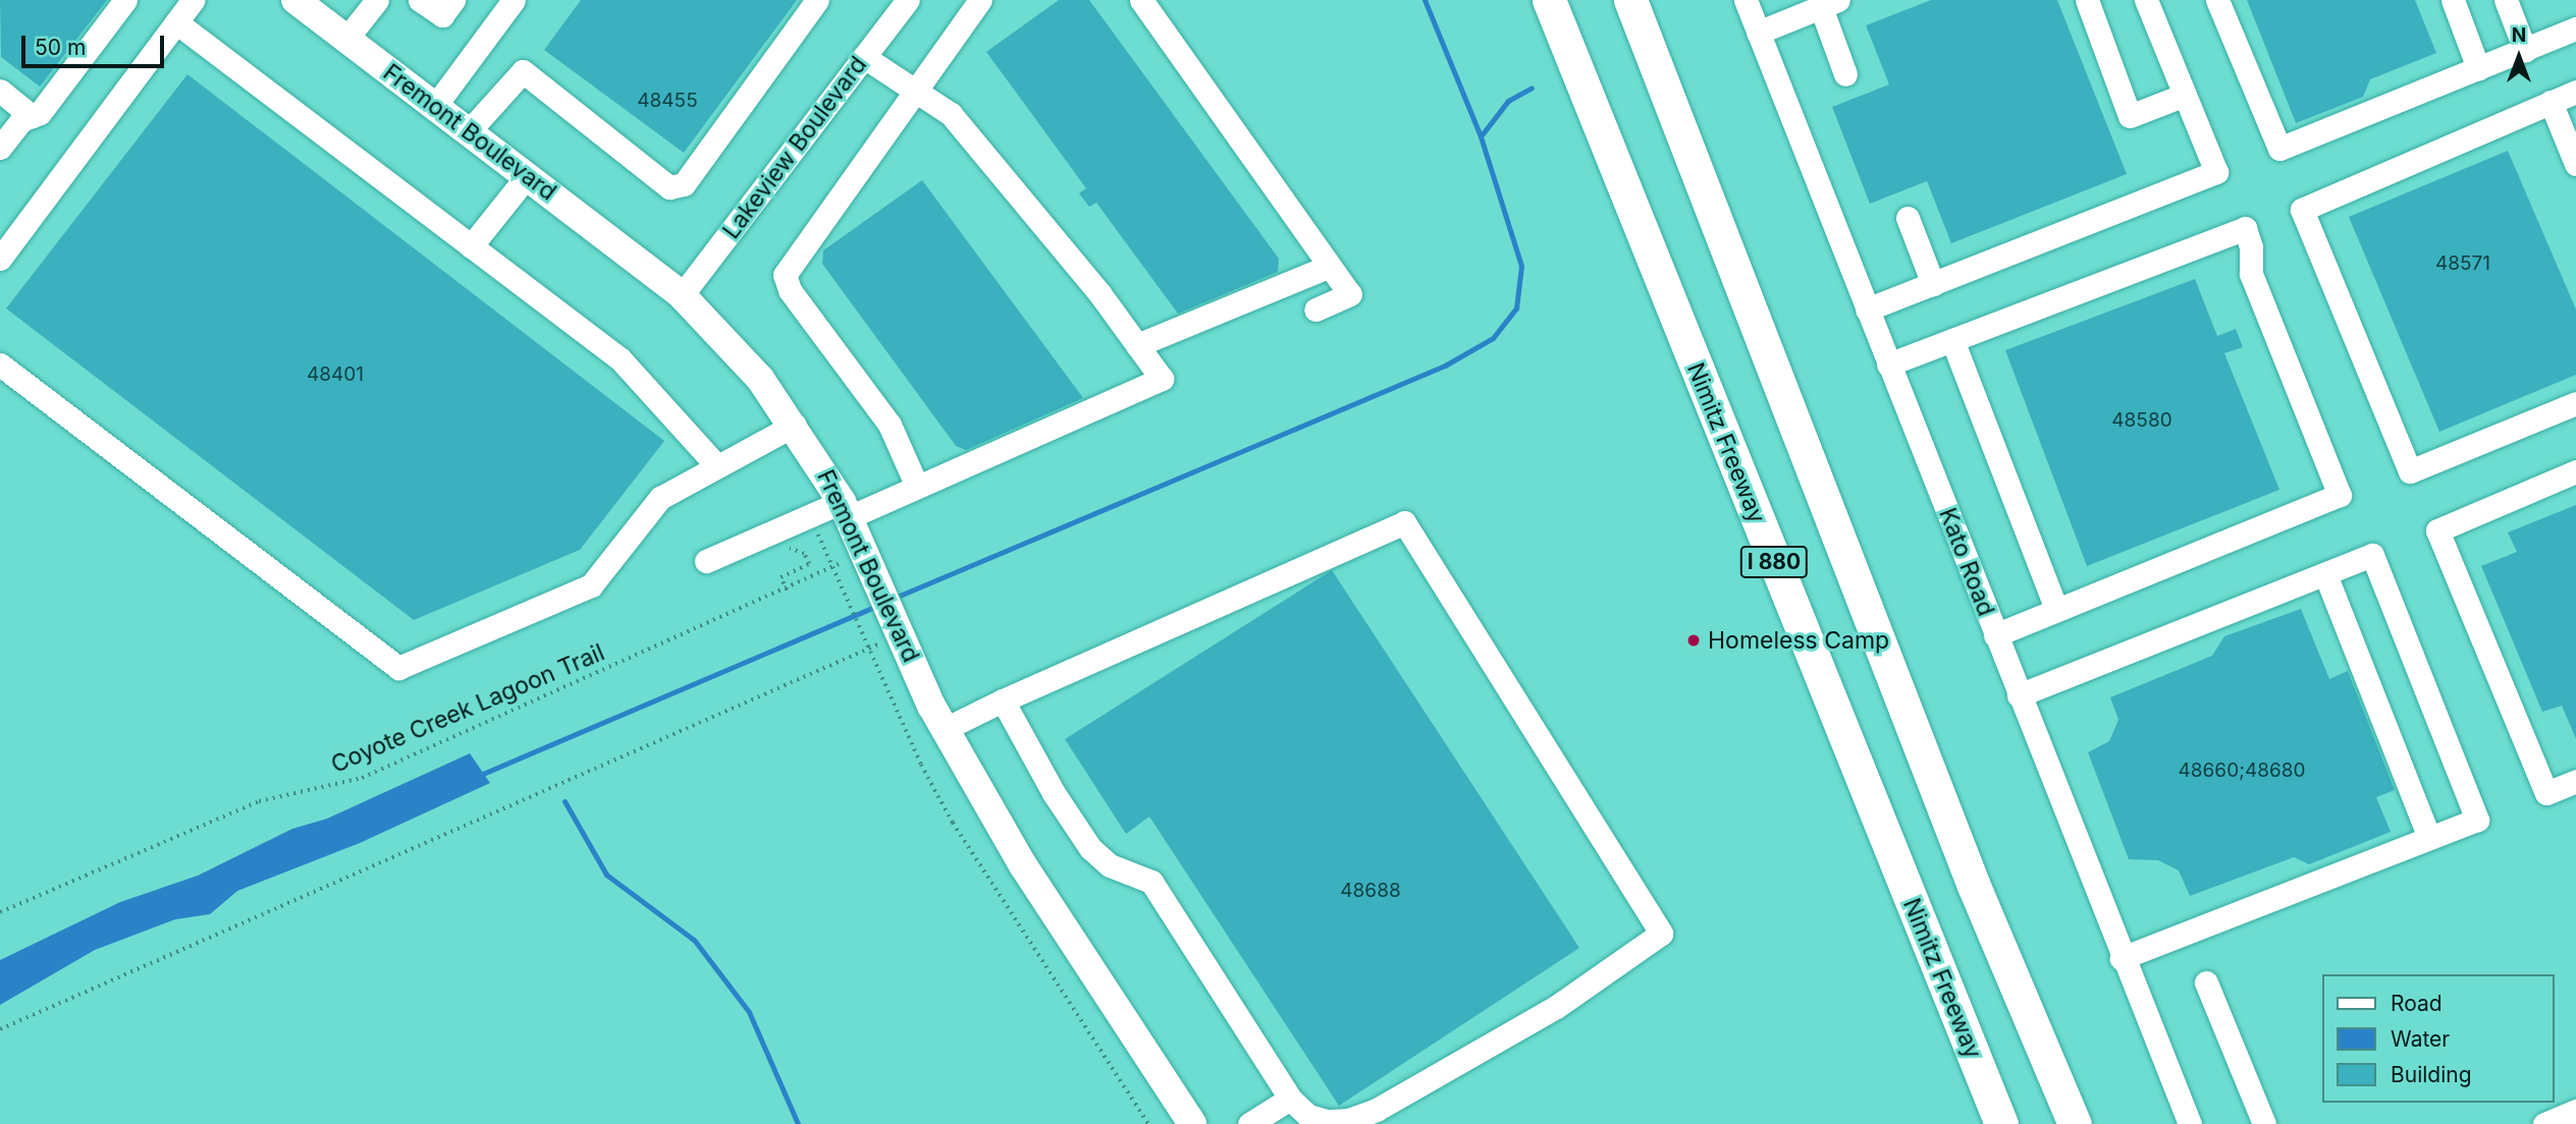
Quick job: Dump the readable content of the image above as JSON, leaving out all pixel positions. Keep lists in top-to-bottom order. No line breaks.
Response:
{"streets":{"highway":["Nimitz Freeway","I 880"],"main road":["Fremont Boulevard"],"street":["Lakeview Boulevard","Kato Road"],"path":["Coyote Creek Lagoon Trail"]},"crossings":[["Fremont Boulevard","Lakeview Boulevard"],["Fremont Boulevard","Coyote Creek Lagoon Trail"]],"places":["Homeless Camp"],"house_numbers":["48455","48571","48401","48580","48660;48680","48688"],"legend":["Road","Water","Building"],"scale_bar":"50 m","north":"top"}
